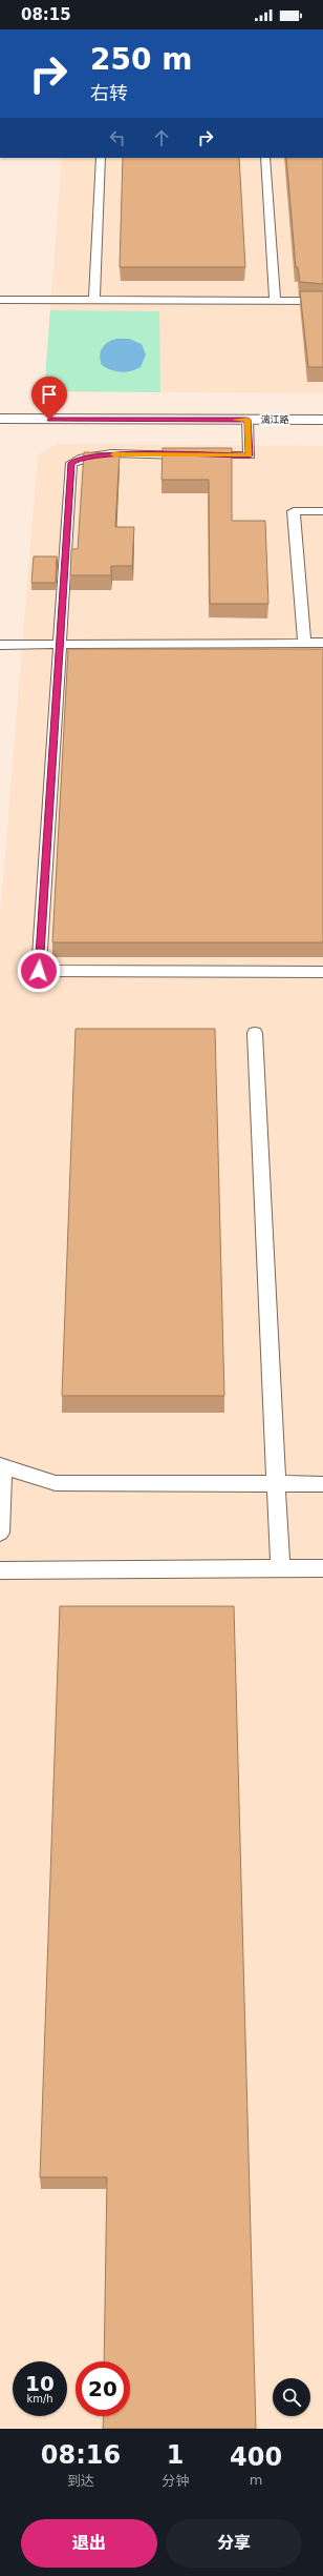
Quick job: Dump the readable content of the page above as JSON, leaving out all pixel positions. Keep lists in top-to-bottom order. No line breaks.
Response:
{"streets":{"street":["漓江路"]},"page":{"status":"08:15","turn":["250 m","右转"],"speed":"10 km/h","limit":"20","eta":["08:16","到达","1","分钟","400","m"],"buttons":["退出","分享"]}}
